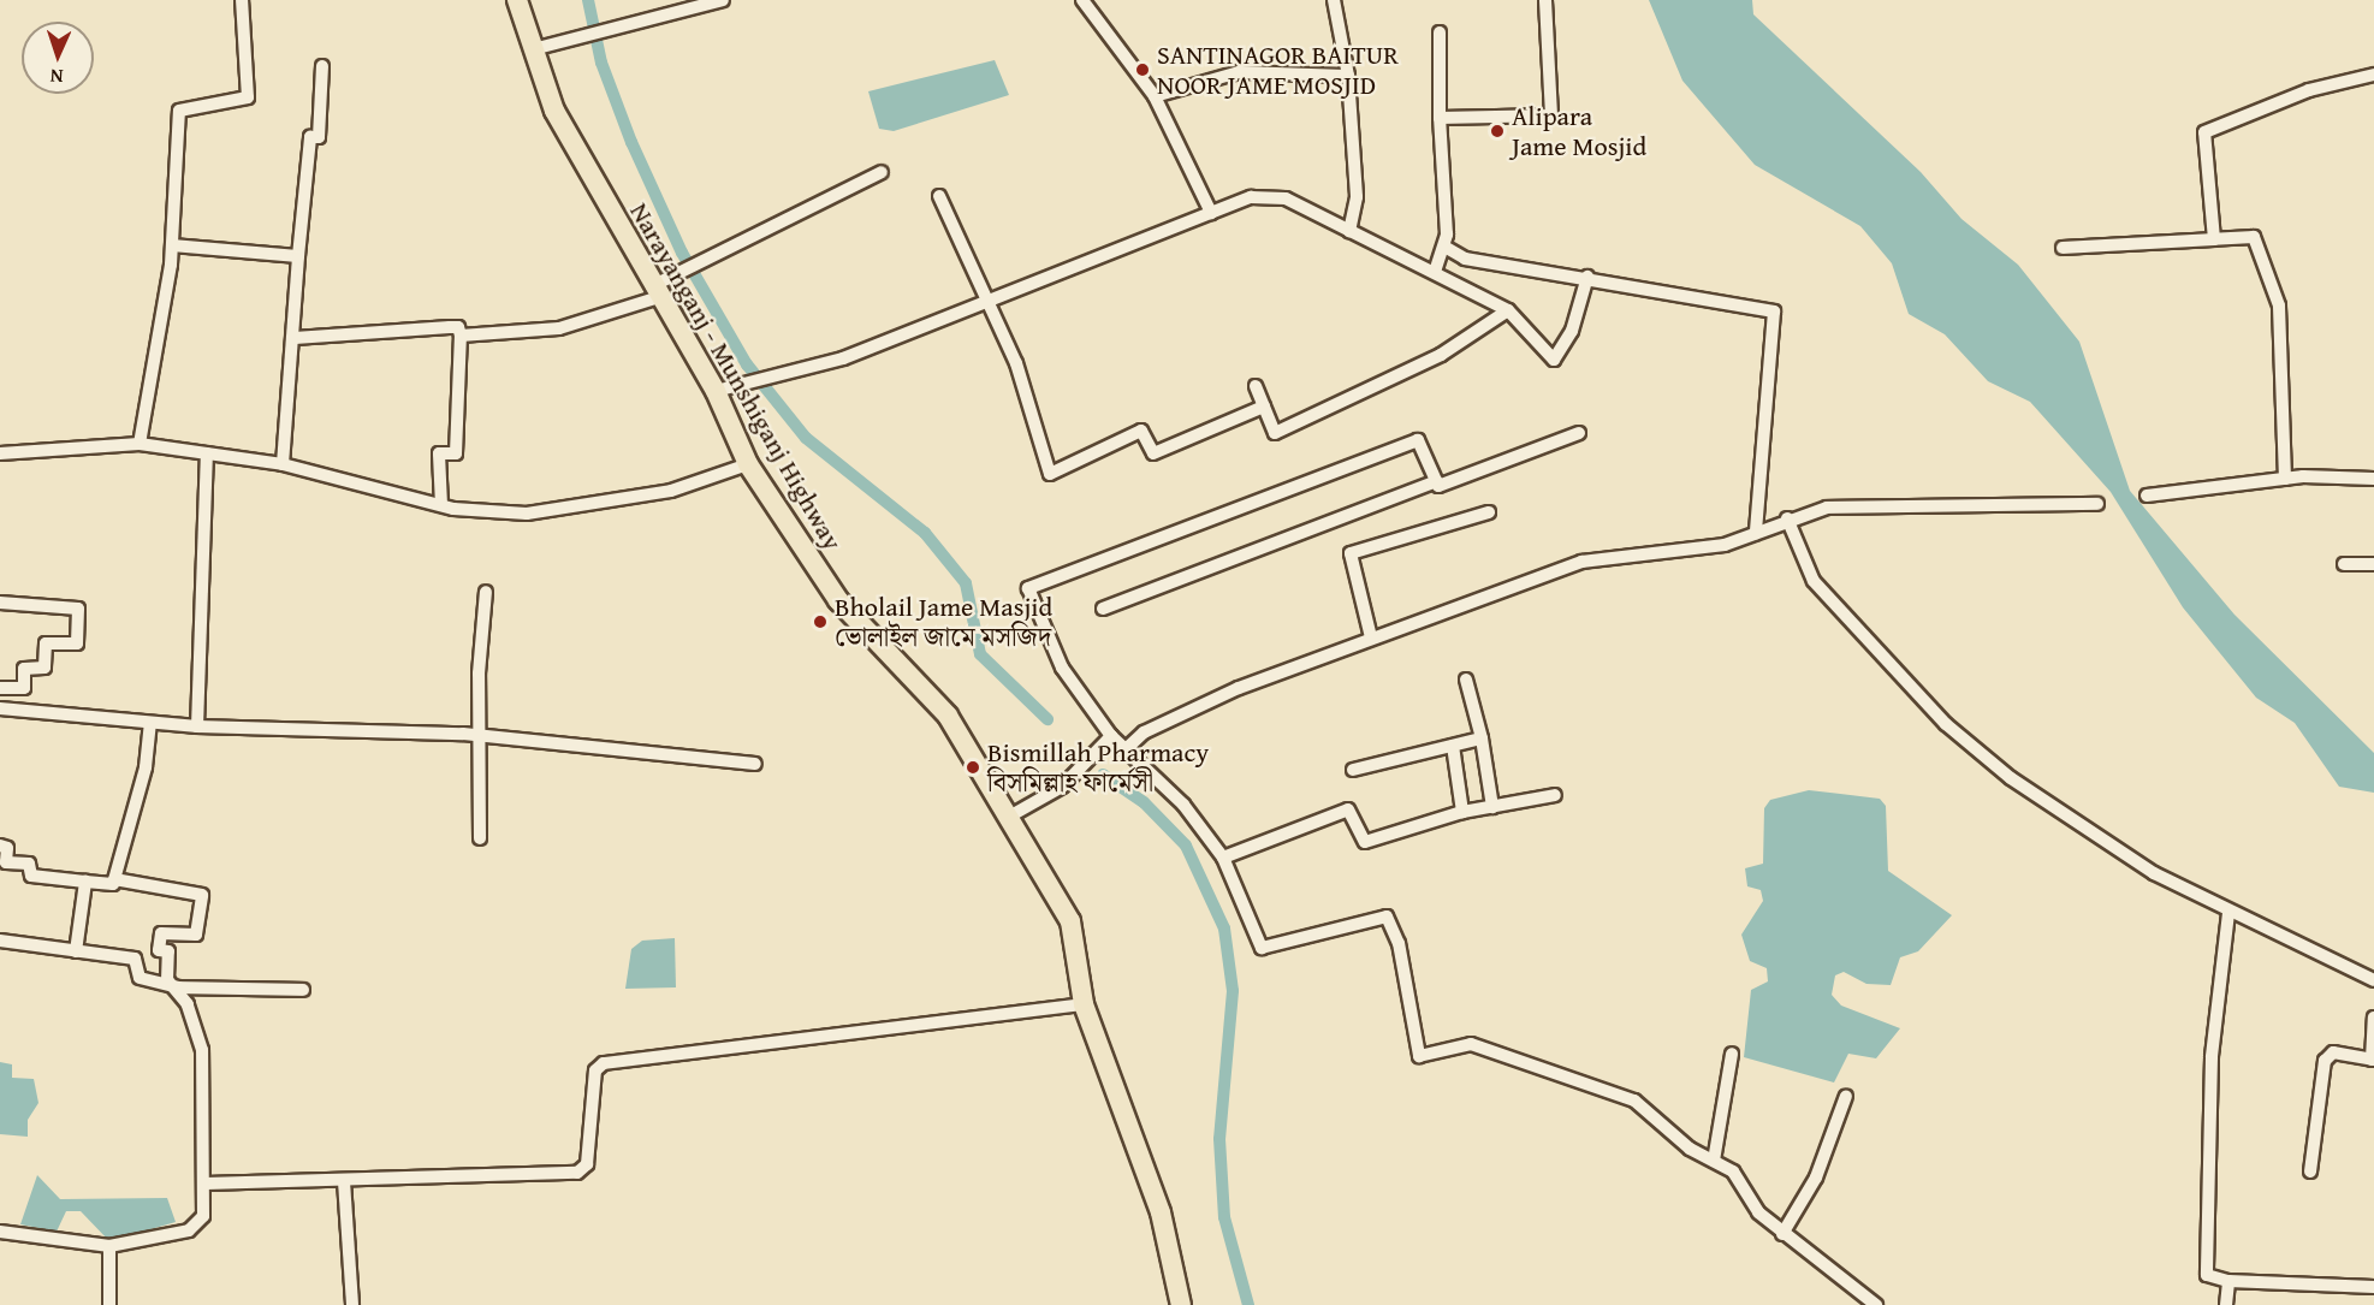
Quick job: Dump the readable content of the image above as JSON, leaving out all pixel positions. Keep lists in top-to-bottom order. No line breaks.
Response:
{"streets":{"main road":["Narayanganj - Munshiganj Highway"]},"places":["SANTINAGOR BAITUR NOOR JAME MOSJID","Alipara Jame Mosjid","Bholail Jame Masjid ভোলাইল জামে মসজিদ","Bismillah Pharmacy বিসমিল্লাহ ফার্মেসী"],"north":"bottom"}
